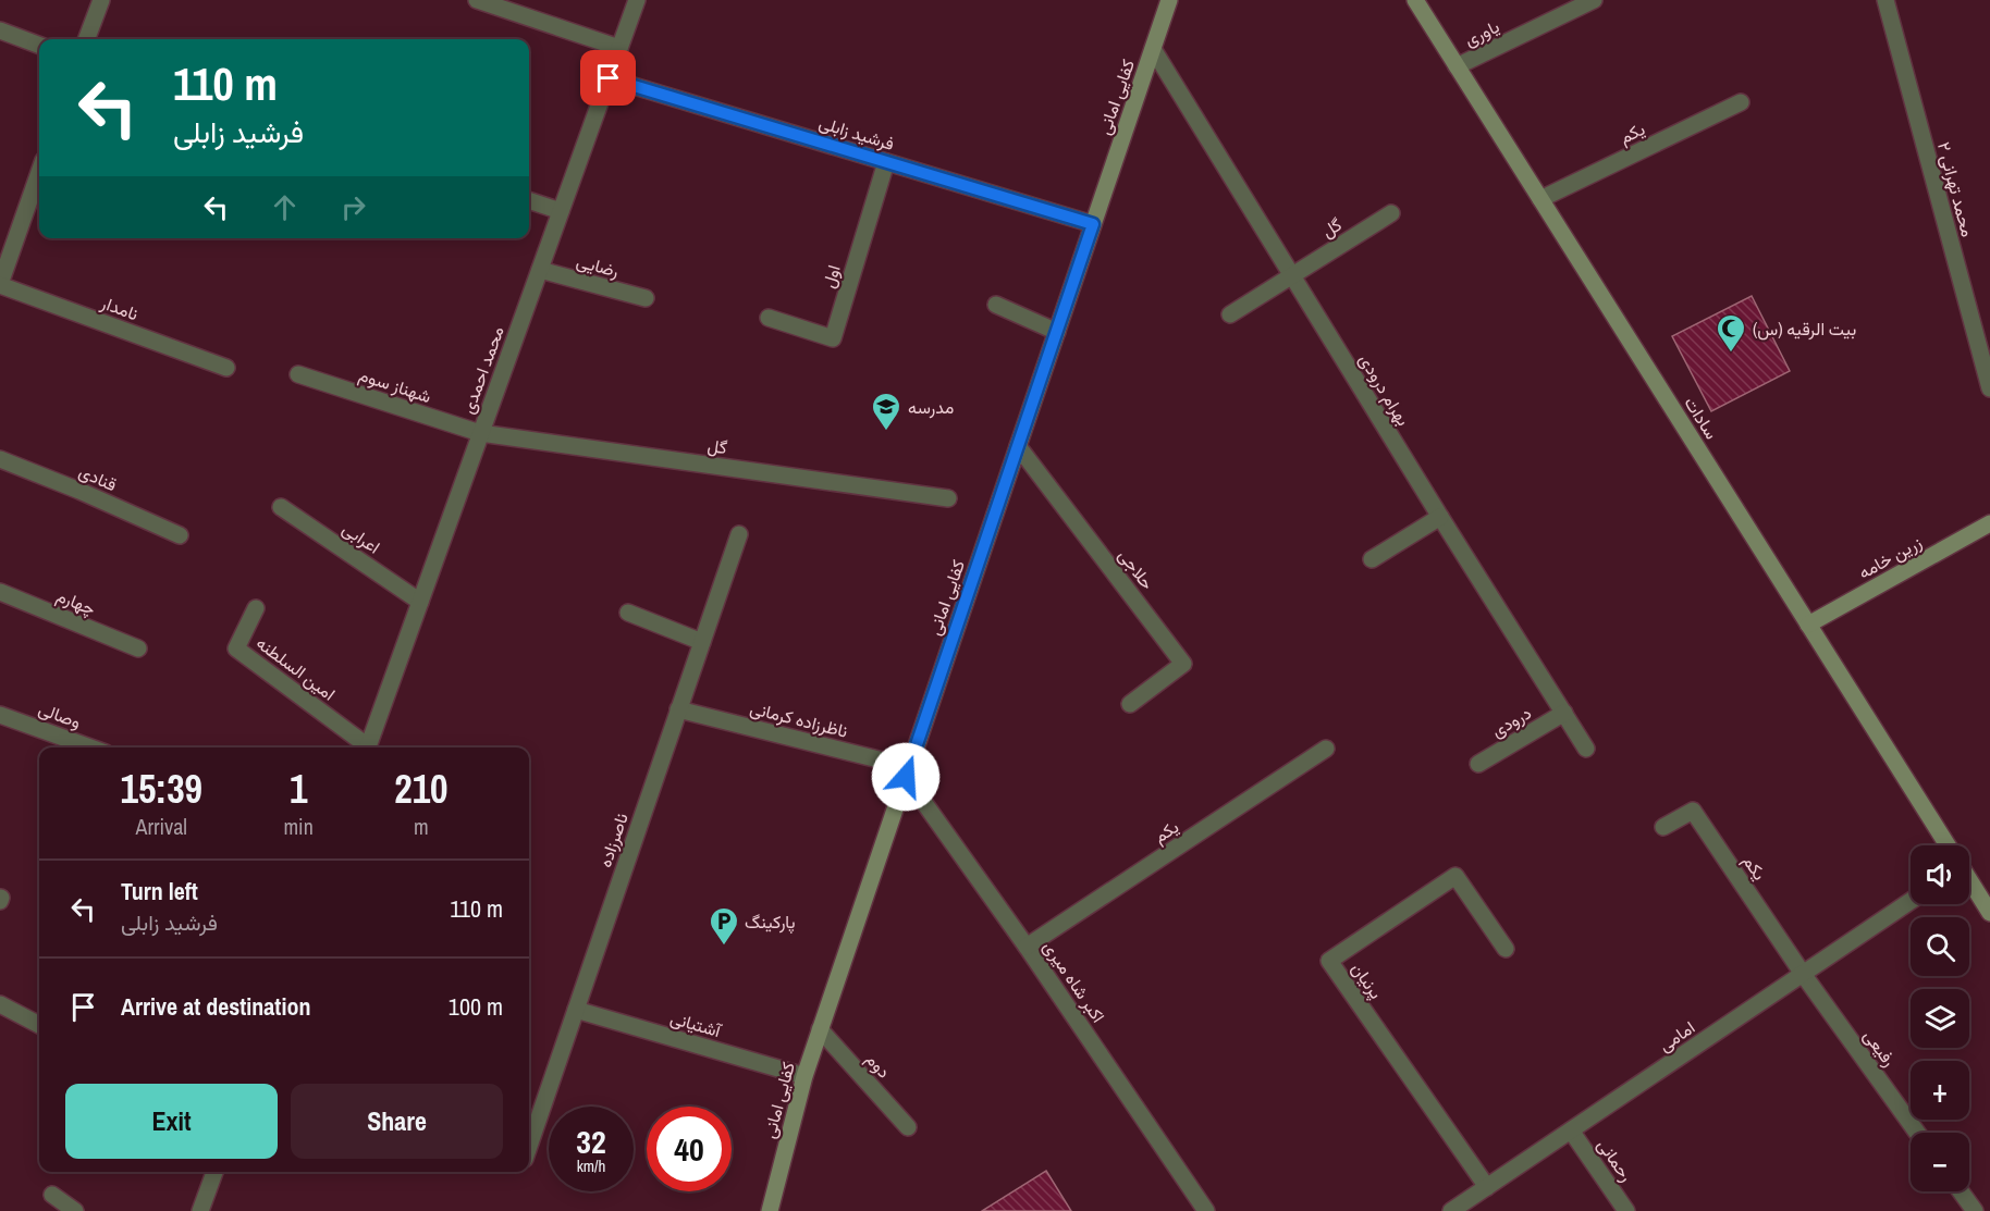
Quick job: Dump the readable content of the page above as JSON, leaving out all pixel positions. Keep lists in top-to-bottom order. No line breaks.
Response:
{"streets":{"street":["یاوری","کفایی امانی","فرشید زابلی","یکم","محمد تهرانی ۲","گل","رضایی","اول","نامدار","محمد احمدی","شهناز سوم","بهرام درودی","سادات","قنادی","اعرابی","زرین خامه","حلاجی","چهارم","امین السلطنه","وصالی","ناظرزاده کرمانی","درودی","ناصرزاده","پرنیان","اکبر شاه میری","آشتیانی","امامی","رفیعی","دوم","رحمانی"]},"crossings":[["یاوری","سادات"],["کفایی امانی","فرشید زابلی"],["کفایی امانی","بهرام درودی"],["کفایی امانی","حلاجی"],["کفایی امانی","ناظرزاده کرمانی"],["کفایی امانی","اکبر شاه میری"],["کفایی امانی","آشتیانی"],["کفایی امانی","دوم"],["فرشید زابلی","اول"],["فرشید زابلی","محمد احمدی"],["یکم","سادات"],["یکم","اکبر شاه میری"],["یکم","امامی"],["یکم","رفیعی"],["گل","محمد احمدی"],["گل","شهناز سوم"],["گل","بهرام درودی"],["رضایی","محمد احمدی"],["محمد احمدی","شهناز سوم"],["محمد احمدی","اعرابی"],["بهرام درودی","درودی"],["سادات","زرین خامه"],["ناظرزاده کرمانی","ناصرزاده"],["ناظرزاده کرمانی","اکبر شاه میری"],["ناصرزاده","آشتیانی"],["پرنیان","امامی"],["امامی","رفیعی"],["امامی","رحمانی"]],"places":{"mosque":["بیت الرقیه (س)"],"school or university":["مدرسه"],"parking":["پارکینگ"]},"page":{"turn":["110 m","فرشید زابلی"],"eta":["15:39","Arrival","1","min","210","m"],"map_buttons":["+","−"],"list":[{"name":"Turn left","note":"فرشید زابلی","value":"110 m"},{"name":"Arrive at destination","value":"100 m"}],"buttons":["Exit","Share"],"speed":"32 km/h","limit":"40"}}
